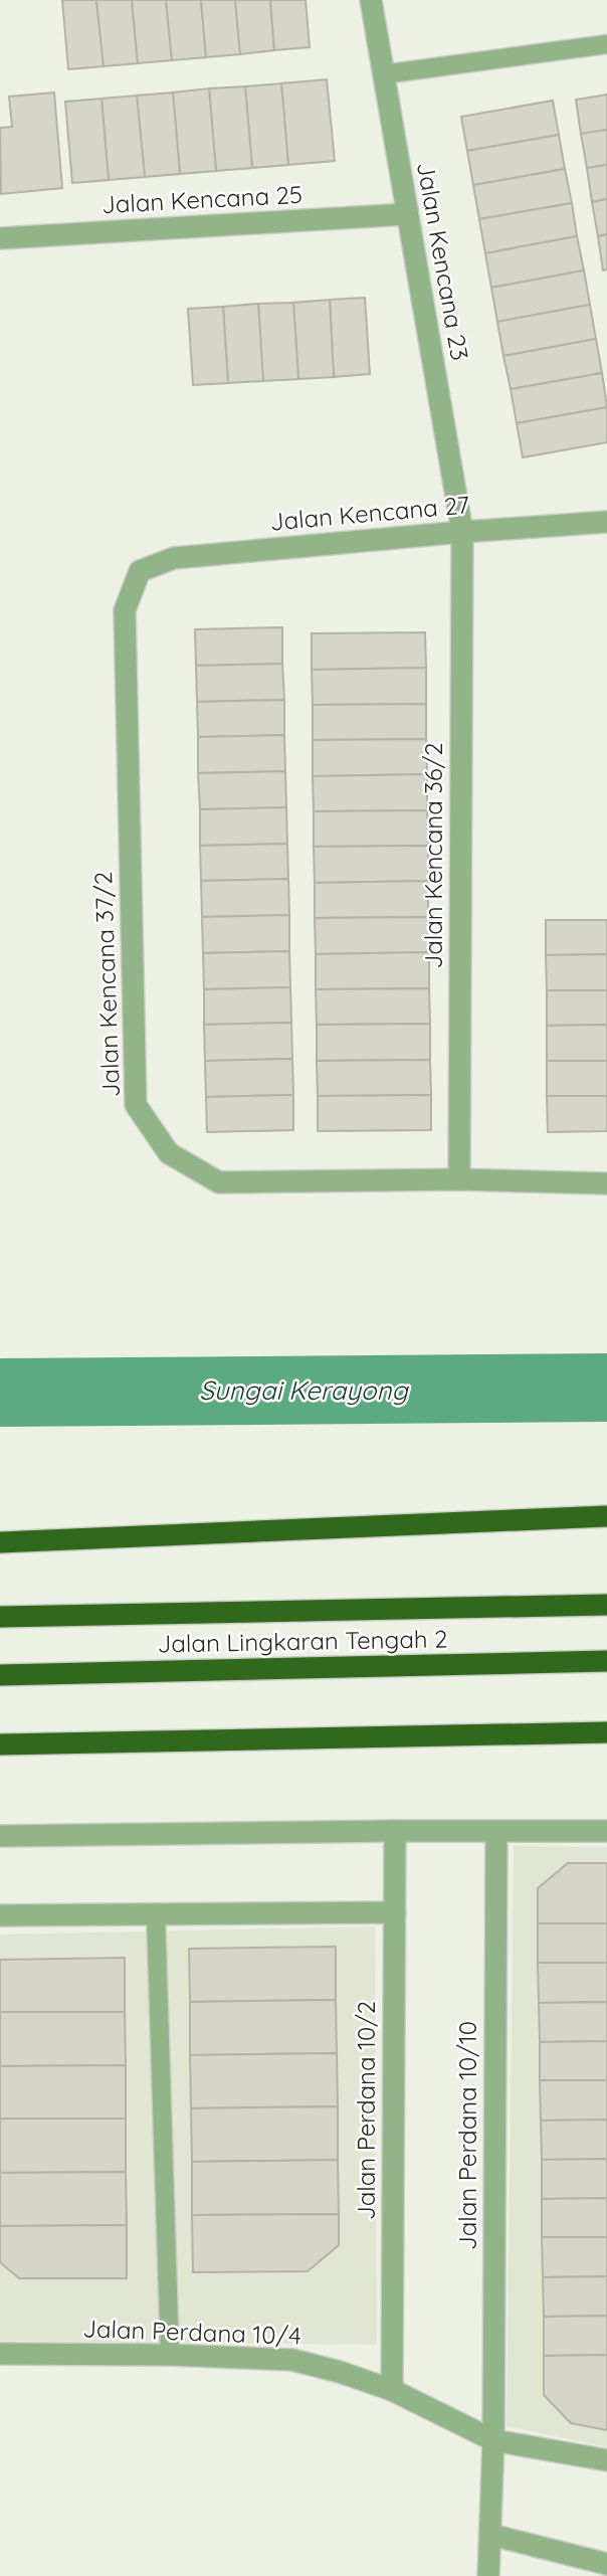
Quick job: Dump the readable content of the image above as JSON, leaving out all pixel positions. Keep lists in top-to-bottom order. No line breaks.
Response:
{"streets":{"highway":["Jalan Lingkaran Tengah 2"],"street":["Jalan Kencana 25","Jalan Kencana 23","Jalan Kencana 27","Jalan Kencana 36/2","Jalan Kencana 37/2","Jalan Perdana 10/2","Jalan Perdana 10/10","Jalan Perdana 10/4"]},"crossings":[["Jalan Kencana 25","Jalan Kencana 23"],["Jalan Kencana 23","Jalan Kencana 27"],["Jalan Kencana 23","Jalan Kencana 36/2"],["Jalan Kencana 27","Jalan Kencana 36/2"],["Jalan Kencana 27","Jalan Kencana 37/2"],["Jalan Kencana 36/2","Jalan Kencana 37/2"],["Jalan Perdana 10/2","Jalan Perdana 10/4"],["Jalan Perdana 10/10","Jalan Perdana 10/4"]],"water":["Sungai Kerayong"]}
